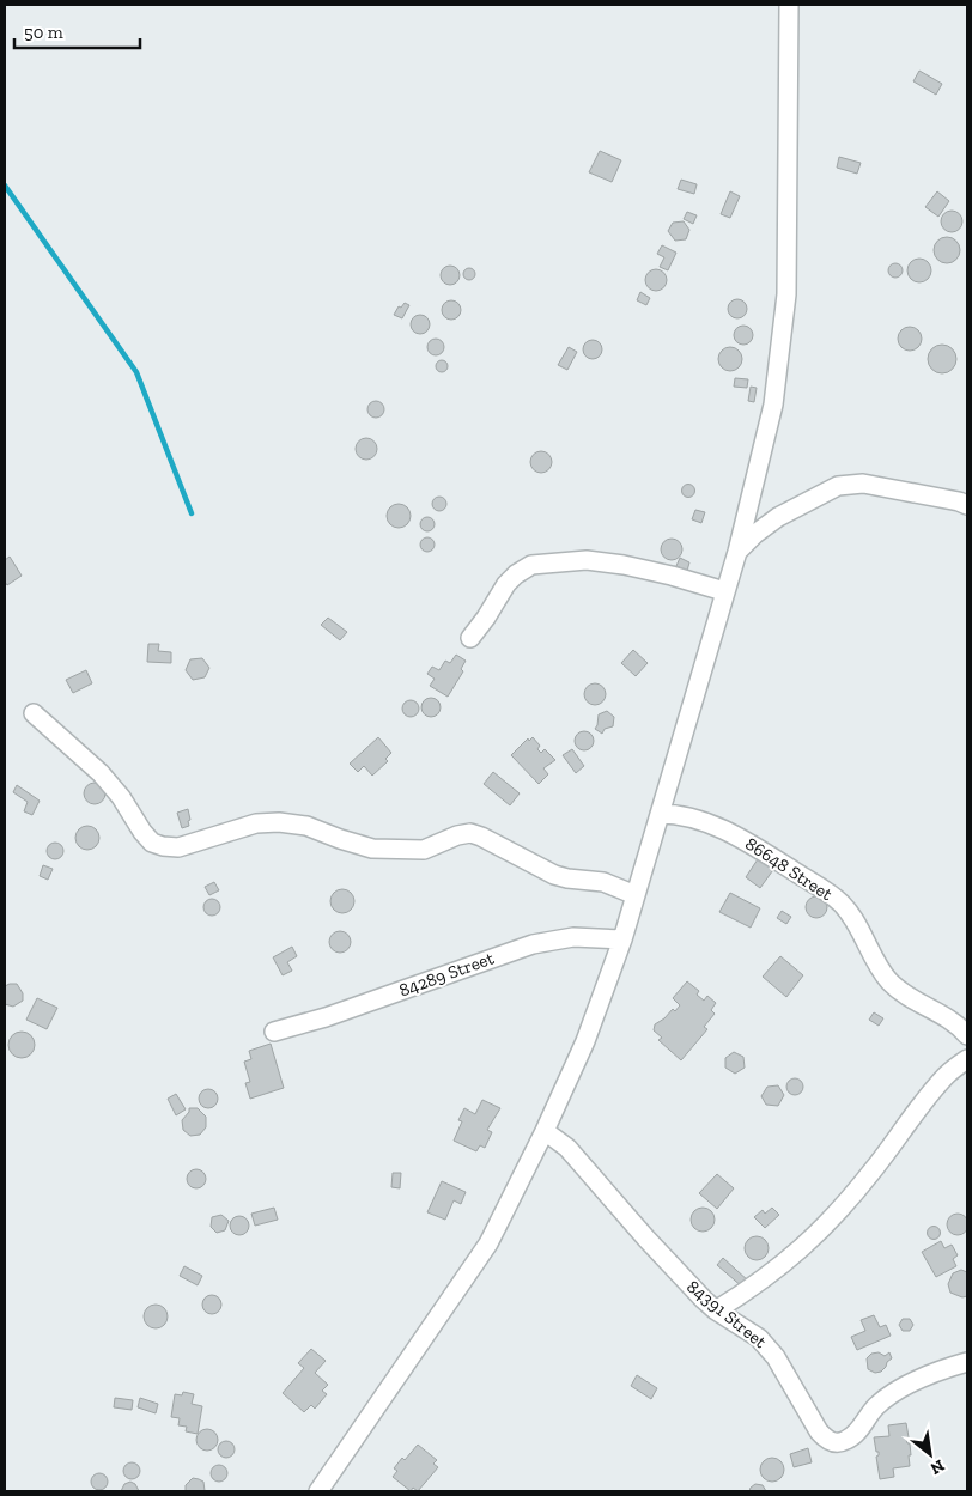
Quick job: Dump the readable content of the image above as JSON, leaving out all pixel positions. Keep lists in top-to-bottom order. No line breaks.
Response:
{"streets":{"street":["86648 Street","84289 Street","84391 Street"]},"scale_bar":"50 m","north":"bottom right"}
